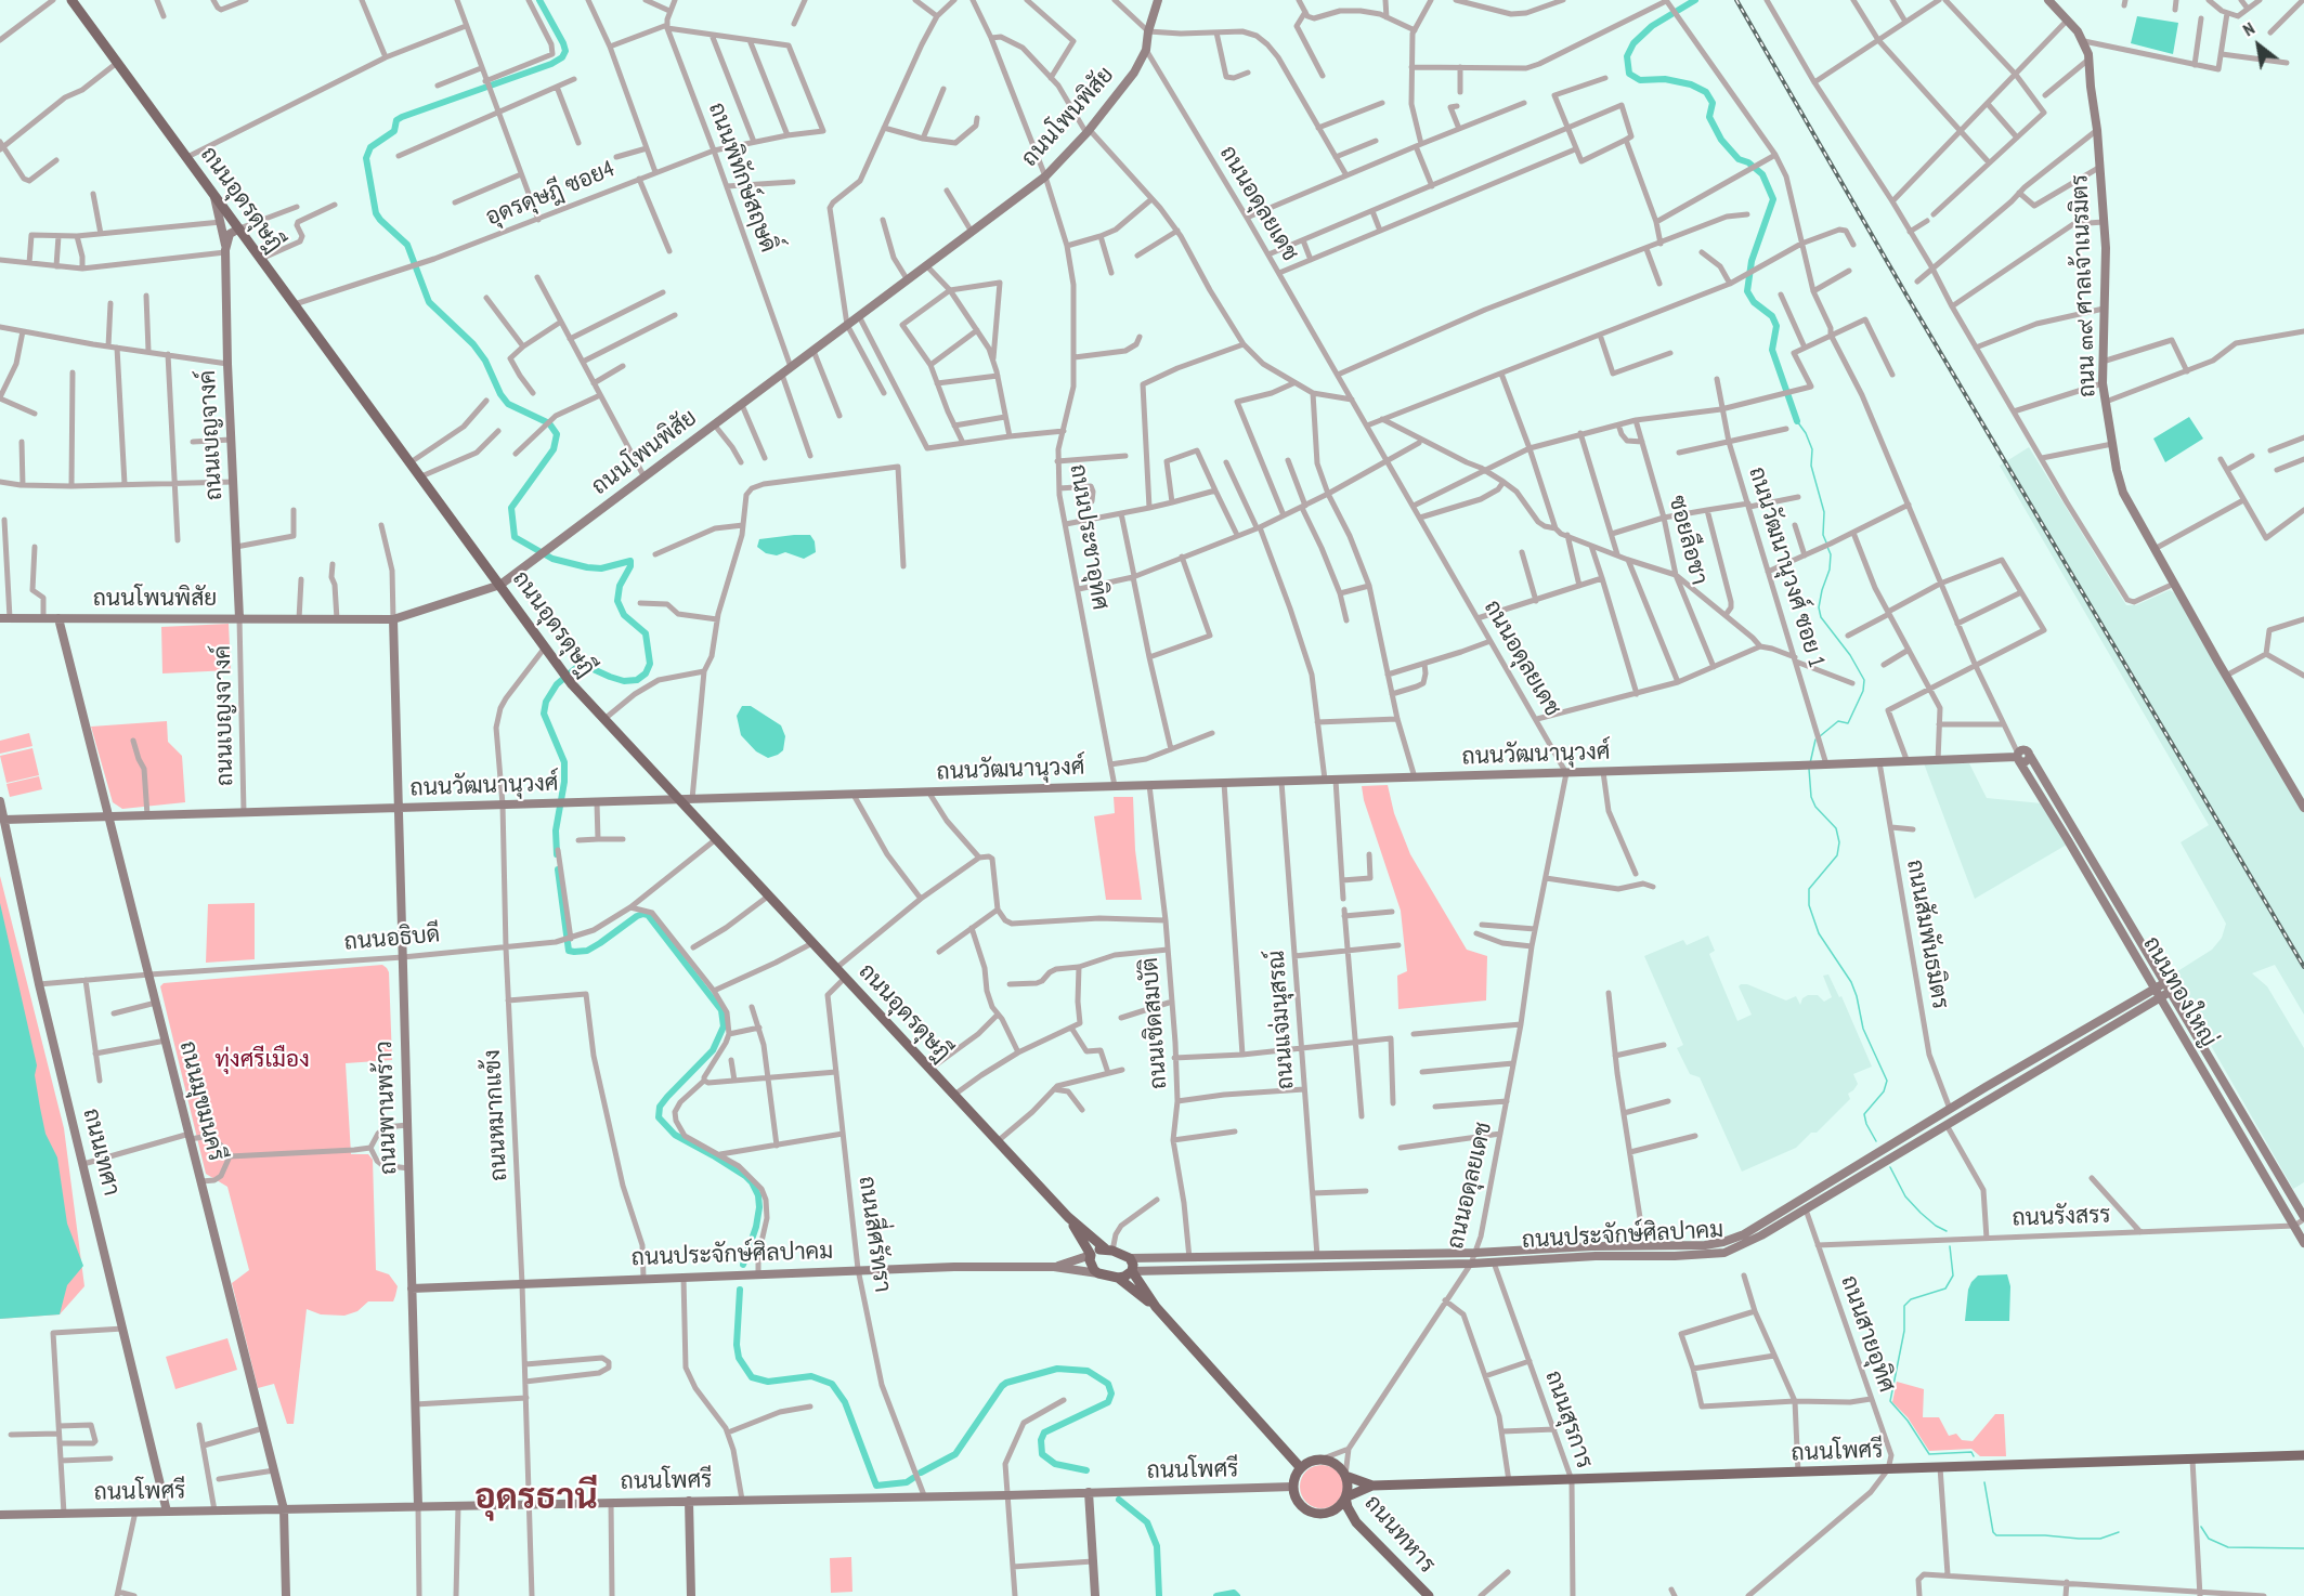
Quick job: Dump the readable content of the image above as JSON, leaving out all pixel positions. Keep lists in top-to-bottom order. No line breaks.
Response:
{"streets":{"main road":["ถนนอุดรดุษฎี","ถนนโพศรี","ถนนทหาร"],"street":["ถนนโพนพิสัย","ถนนพิทักษ์สฤษดิ์","อุดรดุษฎี ซอย4","ถนนอดุลยเดช","ถนน ๓๙ ศาลเจ้าเนรมิตร","ถนนเบญจางค์","ถนนประชาอุทิศ","ซอยลือชา","ถนนวัฒนานุวงศ์ ซอย 1","ถนนเบญงจางค์","ถนนวัฒนานุวงศ์","ถนนสัมพันธมิตร","ถนนอธิบดี","ถนนทองใหญ่","ถนนแจ่มนุสรณ์","ถนนเชิดสมบัติ","ถนนมุขมนครี","ถนนพานพร้าว","ถนนหมากแข้ง","ถนนเทศา","ถนนรังสรร","ถนนสี่ศรัทรา","ถนนประจักษ์ศิลปาคม","ถนนสายอุทิศ","ถนนสุรการ"]},"crossings":[["ถนนโพนพิสัย","ถนนพิทักษ์สฤษดิ์"],["ถนนโพนพิสัย","ถนนอุดรดุษฎี"],["ถนนโพนพิสัย","ถนนอดุลยเดช"],["ถนนโพนพิสัย","ถนนเบญจางค์"],["ถนนโพนพิสัย","ถนนประชาอุทิศ"],["ถนนโพนพิสัย","ถนนเบญงจางค์"],["ถนนโพนพิสัย","ถนนมุขมนครี"],["ถนนโพนพิสัย","ถนนพานพร้าว"],["ถนนพิทักษ์สฤษดิ์","อุดรดุษฎี ซอย4"],["อุดรดุษฎี ซอย4","ถนนอุดรดุษฎี"],["ถนนอุดรดุษฎี","ถนนเบญจางค์"],["ถนนอุดรดุษฎี","ถนนวัฒนานุวงศ์"],["ถนนอุดรดุษฎี","ถนนอธิบดี"],["ถนนอุดรดุษฎี","ถนนหมากแข้ง"],["ถนนอุดรดุษฎี","ถนนสี่ศรัทรา"],["ถนนอุดรดุษฎี","ถนนประจักษ์ศิลปาคม"],["ถนนอดุลยเดช","ถนนวัฒนานุวงศ์"],["ถนนอดุลยเดช","ถนนประจักษ์ศิลปาคม"],["ถนนอดุลยเดช","ถนนโพศรี"],["ถนนอดุลยเดช","ถนนทหาร"],["ถนนเบญจางค์","ถนนเบญงจางค์"],["ถนนประชาอุทิศ","ถนนวัฒนานุวงศ์"],["ถนนวัฒนานุวงศ์ ซอย 1","ถนนวัฒนานุวงศ์"],["ถนนเบญงจางค์","ถนนวัฒนานุวงศ์"],["ถนนวัฒนานุวงศ์","ถนนสัมพันธมิตร"],["ถนนวัฒนานุวงศ์","ถนนทองใหญ่"],["ถนนวัฒนานุวงศ์","ถนนแจ่มนุสรณ์"],["ถนนวัฒนานุวงศ์","ถนนเชิดสมบัติ"],["ถนนวัฒนานุวงศ์","ถนนมุขมนครี"],["ถนนวัฒนานุวงศ์","ถนนพานพร้าว"],["ถนนวัฒนานุวงศ์","ถนนหมากแข้ง"],["ถนนวัฒนานุวงศ์","ถนนเทศา"],["ถนนสัมพันธมิตร","ถนนประจักษ์ศิลปาคม"],["ถนนอธิบดี","ถนนมุขมนครี"],["ถนนอธิบดี","ถนนพานพร้าว"],["ถนนอธิบดี","ถนนหมากแข้ง"],["ถนนอธิบดี","ถนนเทศา"],["ถนนทองใหญ่","ถนนรังสรร"],["ถนนทองใหญ่","ถนนประจักษ์ศิลปาคม"],["ถนนแจ่มนุสรณ์","ถนนประจักษ์ศิลปาคม"],["ถนนเชิดสมบัติ","ถนนประจักษ์ศิลปาคม"],["ถนนมุขมนครี","ถนนโพศรี"],["ถนนพานพร้าว","ถนนประจักษ์ศิลปาคม"],["ถนนพานพร้าว","ถนนโพศรี"],["ถนนหมากแข้ง","ถนนประจักษ์ศิลปาคม"],["ถนนหมากแข้ง","ถนนโพศรี"],["ถนนเทศา","ถนนโพศรี"],["ถนนรังสรร","ถนนสายอุทิศ"],["ถนนสี่ศรัทรา","ถนนประจักษ์ศิลปาคม"],["ถนนสี่ศรัทรา","ถนนโพศรี"],["ถนนประจักษ์ศิลปาคม","ถนนสายอุทิศ"],["ถนนประจักษ์ศิลปาคม","ถนนสุรการ"],["ถนนสายอุทิศ","ถนนโพศรี"],["ถนนสุรการ","ถนนโพศรี"],["ถนนโพศรี","ถนนทหาร"]],"districts":["อุดรธานี"],"parks":["ทุ่งศรีเมือง"],"north":"top left"}
